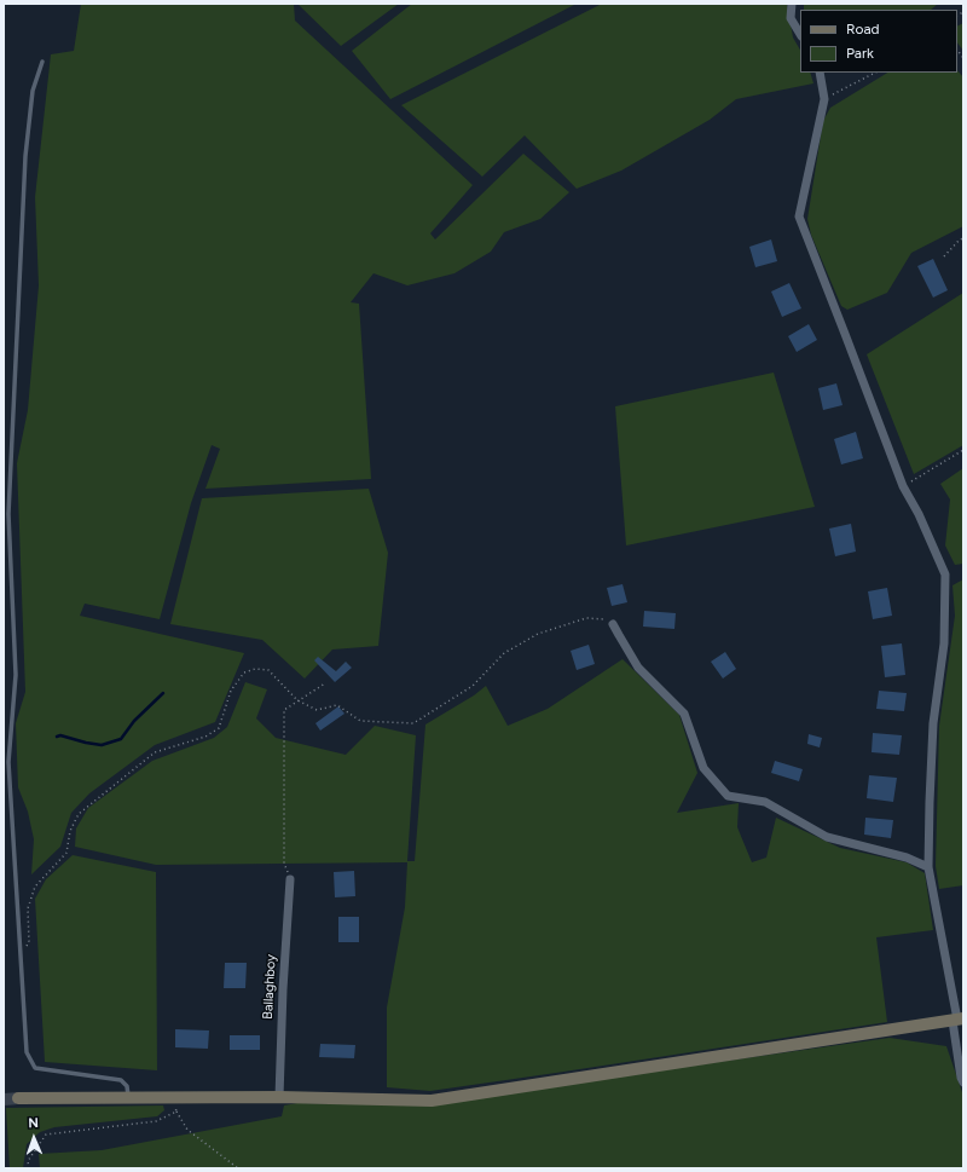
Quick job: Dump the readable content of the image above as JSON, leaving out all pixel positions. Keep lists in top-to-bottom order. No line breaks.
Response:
{"streets":{"street":["Ballaghboy"]},"legend":["Road","Park"],"north":"top"}
